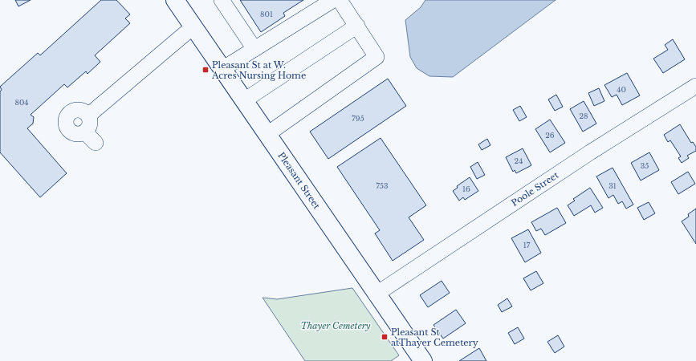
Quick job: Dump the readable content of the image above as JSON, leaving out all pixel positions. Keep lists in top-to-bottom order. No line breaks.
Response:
{"streets":{"main road":["Pleasant Street"],"street":["Poole Street"]},"crossings":[["Pleasant Street","Poole Street"]],"parks":["Thayer Cemetery"],"places":{"transit":["Pleasant St at W. Acres Nursing Home","Pleasant St atThayer Cemetery"]},"house_numbers":["801","40","804","28","795","26","24","35","753","31","16","17"]}
